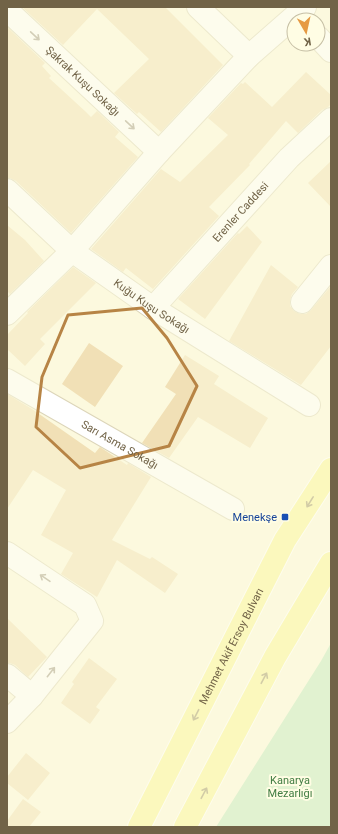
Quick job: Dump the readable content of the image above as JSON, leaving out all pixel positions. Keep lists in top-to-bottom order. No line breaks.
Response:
{"streets":{"main road":["Mehmet Akif Ersoy Bulvarı"],"street":["Şakrak Kuşu Sokağı","Erenler Caddesi","Kuğu Kuşu Sokağı","Sarı Asma Sokağı"]},"crossings":[["Erenler Caddesi","Kuğu Kuşu Sokağı"]],"parks":["Kanarya Mezarlığı"],"places":{"transit":["Menekşe"]},"north":"bottom"}
